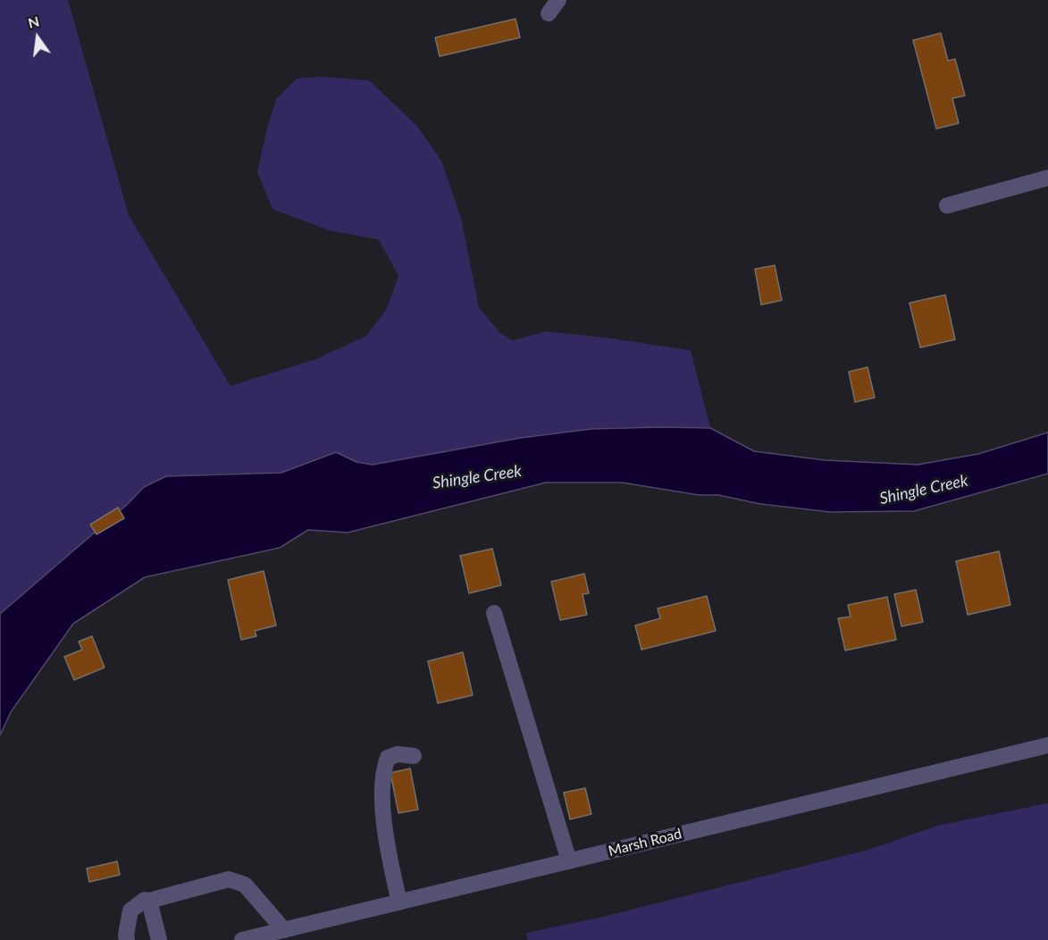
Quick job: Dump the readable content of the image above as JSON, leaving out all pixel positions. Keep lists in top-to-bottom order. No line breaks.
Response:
{"streets":{"street":["Marsh Road"]},"water":["Shingle Creek"],"north":"top"}
